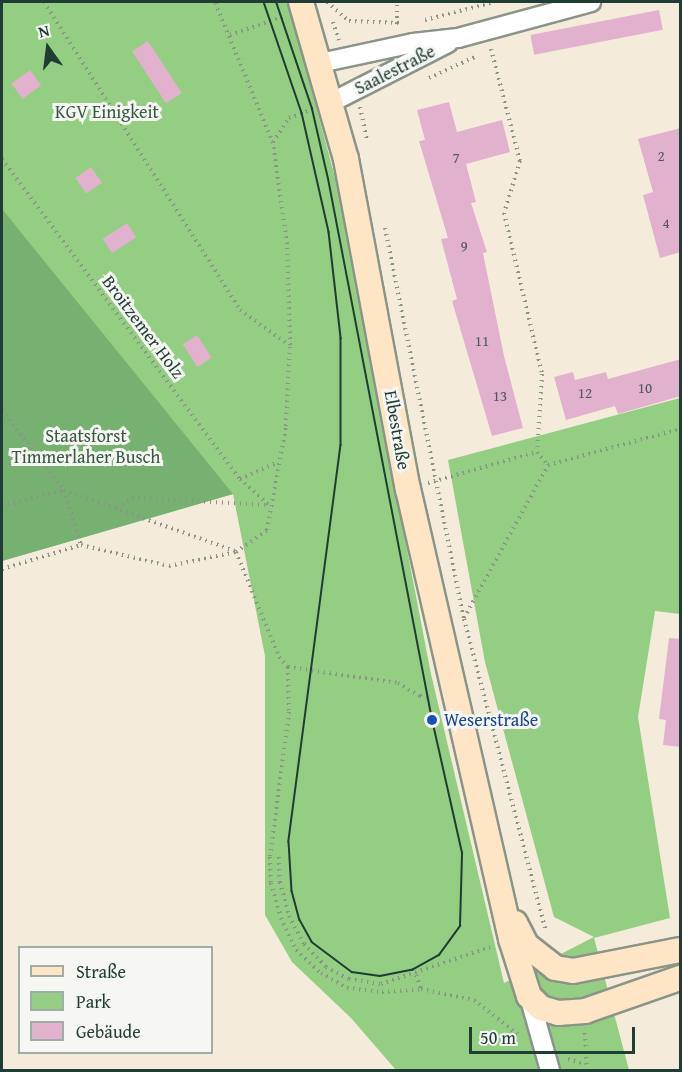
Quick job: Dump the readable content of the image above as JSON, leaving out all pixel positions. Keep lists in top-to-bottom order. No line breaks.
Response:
{"streets":{"street":["Saalestraße","Elbestraße"],"path":["Broitzemer Holz"]},"crossings":[["Saalestraße","Elbestraße"]],"parks":["KGV Einigkeit","Staatsforst Timmerlaher Busch"],"places":["Weserstraße"],"house_numbers":["2","7","4","9","11","10","12","13"],"legend":["Straße","Park","Gebäude"],"scale_bar":"50 m","north":"top"}
